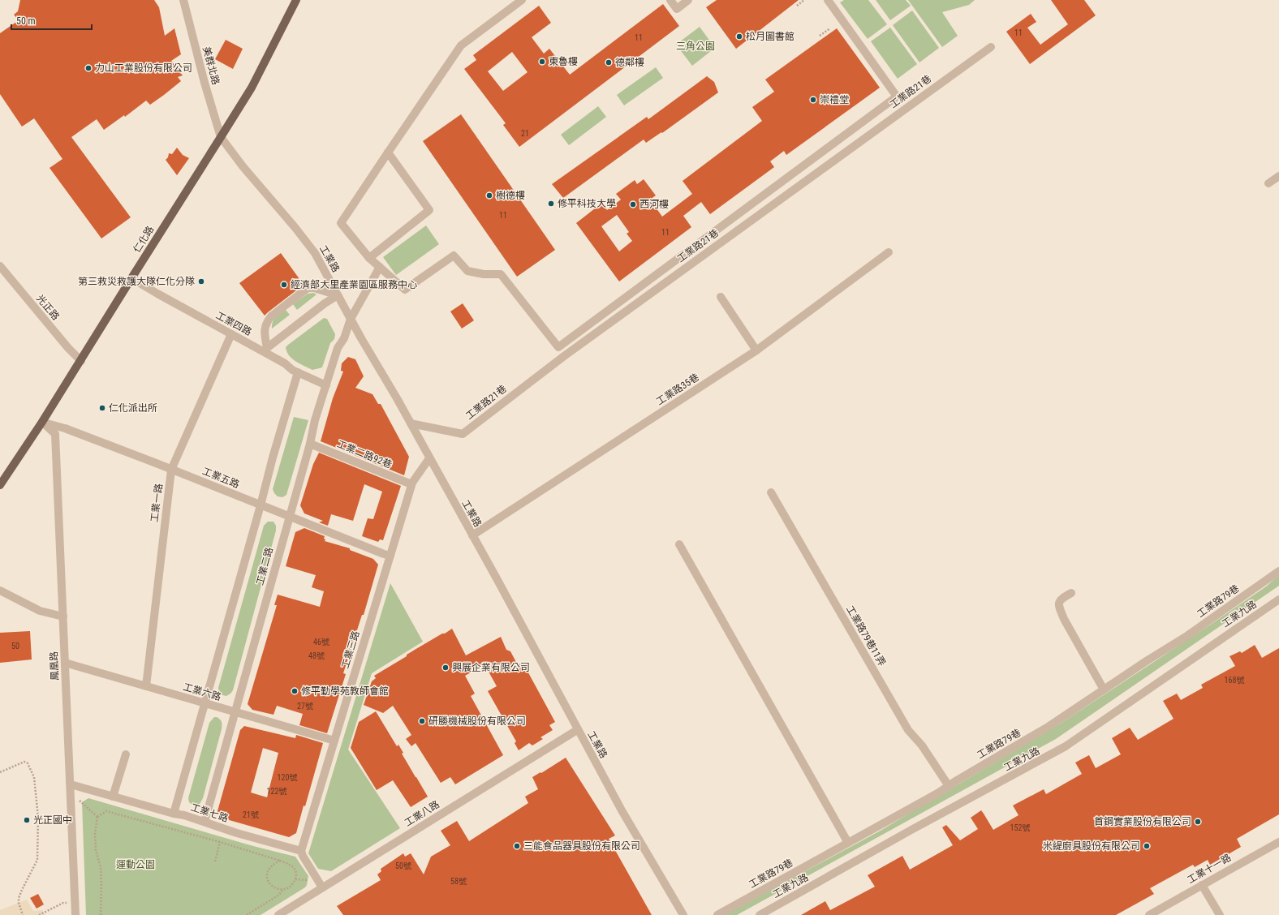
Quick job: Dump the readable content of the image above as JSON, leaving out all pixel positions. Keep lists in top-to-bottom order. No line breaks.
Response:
{"streets":{"main road":["仁化路"],"street":["美群北路","工業路21巷","工業路","光正路","工業四路","工業路35巷","工業二路92巷","工業五路","工業一路","工業二路","工業路79巷","工業九路","工業路79巷11弄","工業三路","鳳凰路","工業六路","工業七路","工業八路","工業十一路"]},"crossings":[["美群北路","仁化路"],["美群北路","工業路"],["工業路21巷","工業路"],["仁化路","工業路"],["仁化路","光正路"],["仁化路","工業四路"],["仁化路","工業五路"],["仁化路","鳳凰路"],["工業路","工業路35巷"],["工業路","工業二路"],["工業路","工業三路"],["工業路","工業八路"],["工業四路","工業一路"],["工業四路","工業二路"],["工業二路92巷","工業二路"],["工業二路92巷","工業三路"],["工業五路","工業一路"],["工業五路","工業二路"],["工業五路","工業三路"],["工業五路","鳳凰路"],["工業一路","工業六路"],["工業二路","工業六路"],["工業二路","工業七路"],["工業路79巷","工業路79巷11弄"],["工業三路","工業六路"],["工業三路","工業七路"],["鳳凰路","工業六路"],["鳳凰路","工業七路"]],"parks":["三角公園","運動公園"],"places":["松月圖書館","東魯樓","德鄰樓","力山工業股份有限公司","崇禮堂","樹德樓","修平科技大學","西河樓","第三救災救護大隊仁化分隊","經濟部大里產業園區服務中心","仁化派出所","興展企業有限公司","修平勤學苑教師會館","研勝機械股份有限公司","光正國中","首鋼實業股份有限公司","三能食品器具股份有限公司","米緹廚具股份有限公司"],"house_numbers":["11","11","21","11","11","46號","50","48號","168號","27號","120號","122號","21號","152號","50號","58號"],"scale_bar":"50 m"}
